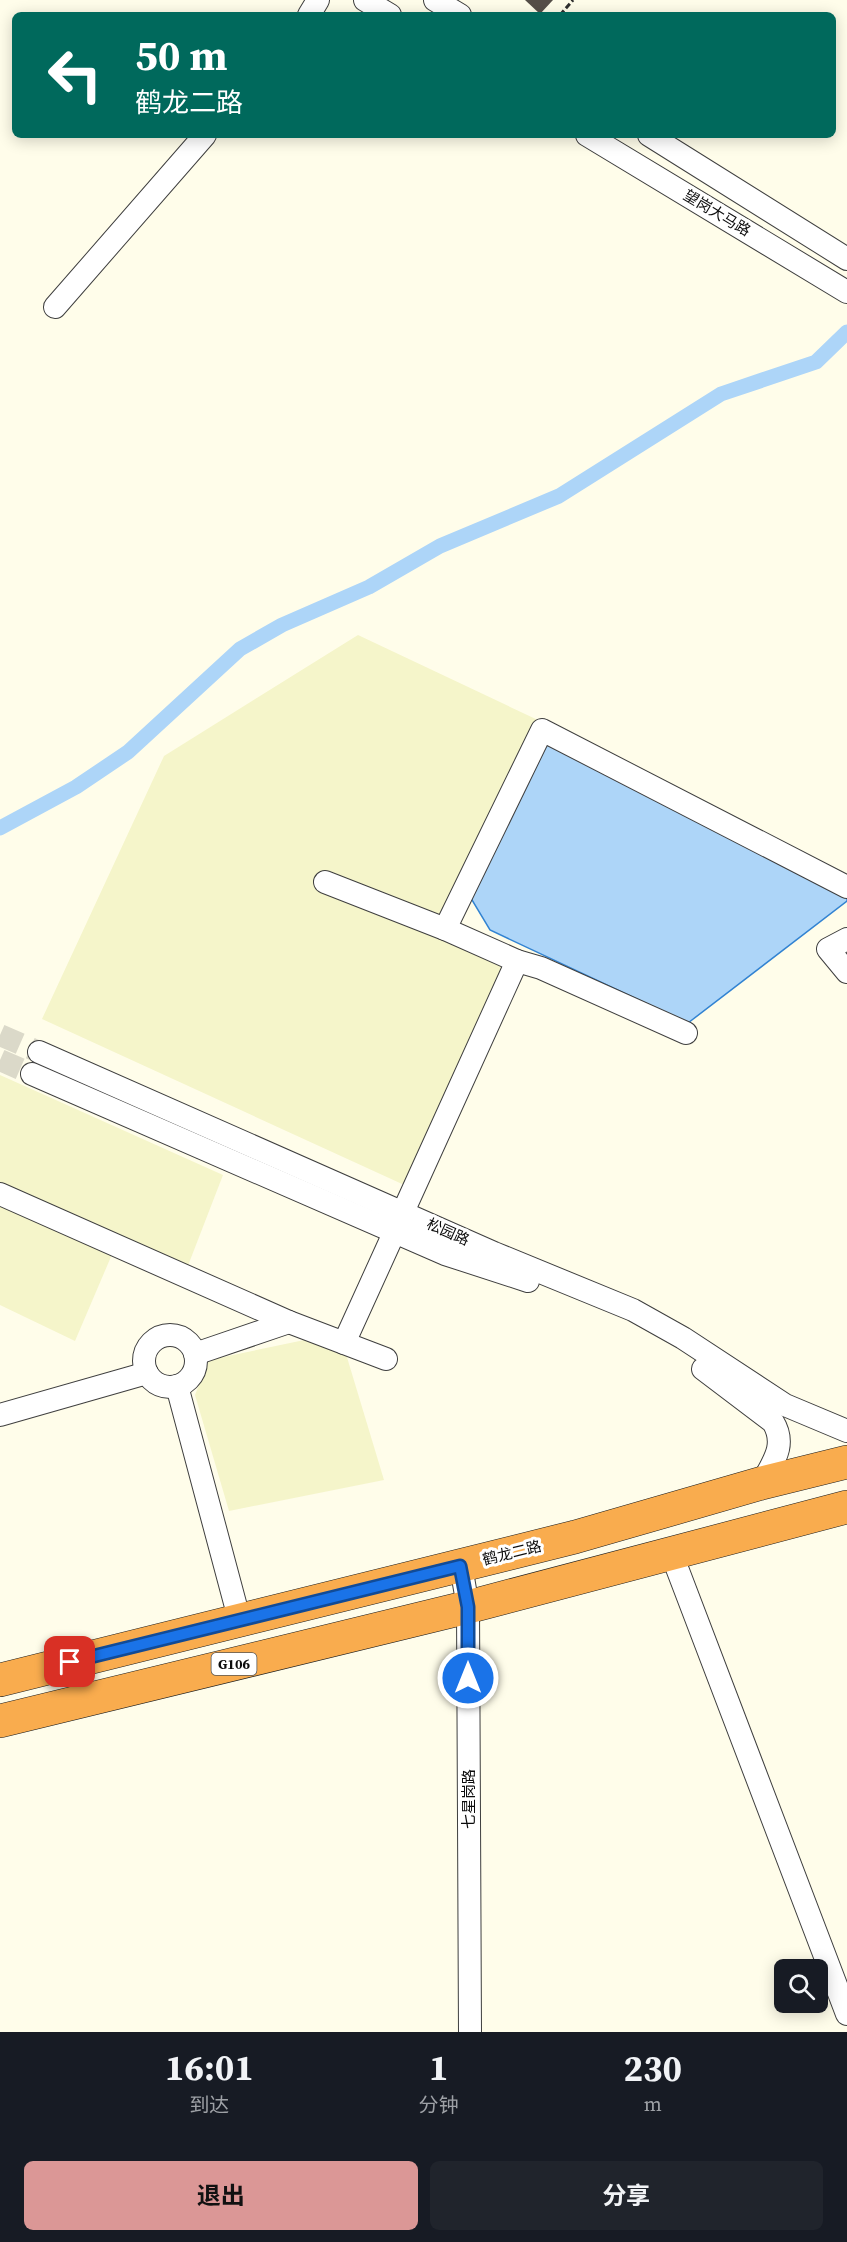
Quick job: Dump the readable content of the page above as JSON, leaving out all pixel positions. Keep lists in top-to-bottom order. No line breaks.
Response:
{"streets":{"highway":["鹤龙二路","G106"],"street":["望岗大马路","松园路","七星岗路"]},"crossings":[["松园路","鹤龙二路"],["鹤龙二路","七星岗路"],["G106","七星岗路"]],"page":{"turn":["50 m","鹤龙二路"],"eta":["16:01","到达","1","分钟","230","m"],"buttons":["退出","分享"]}}
